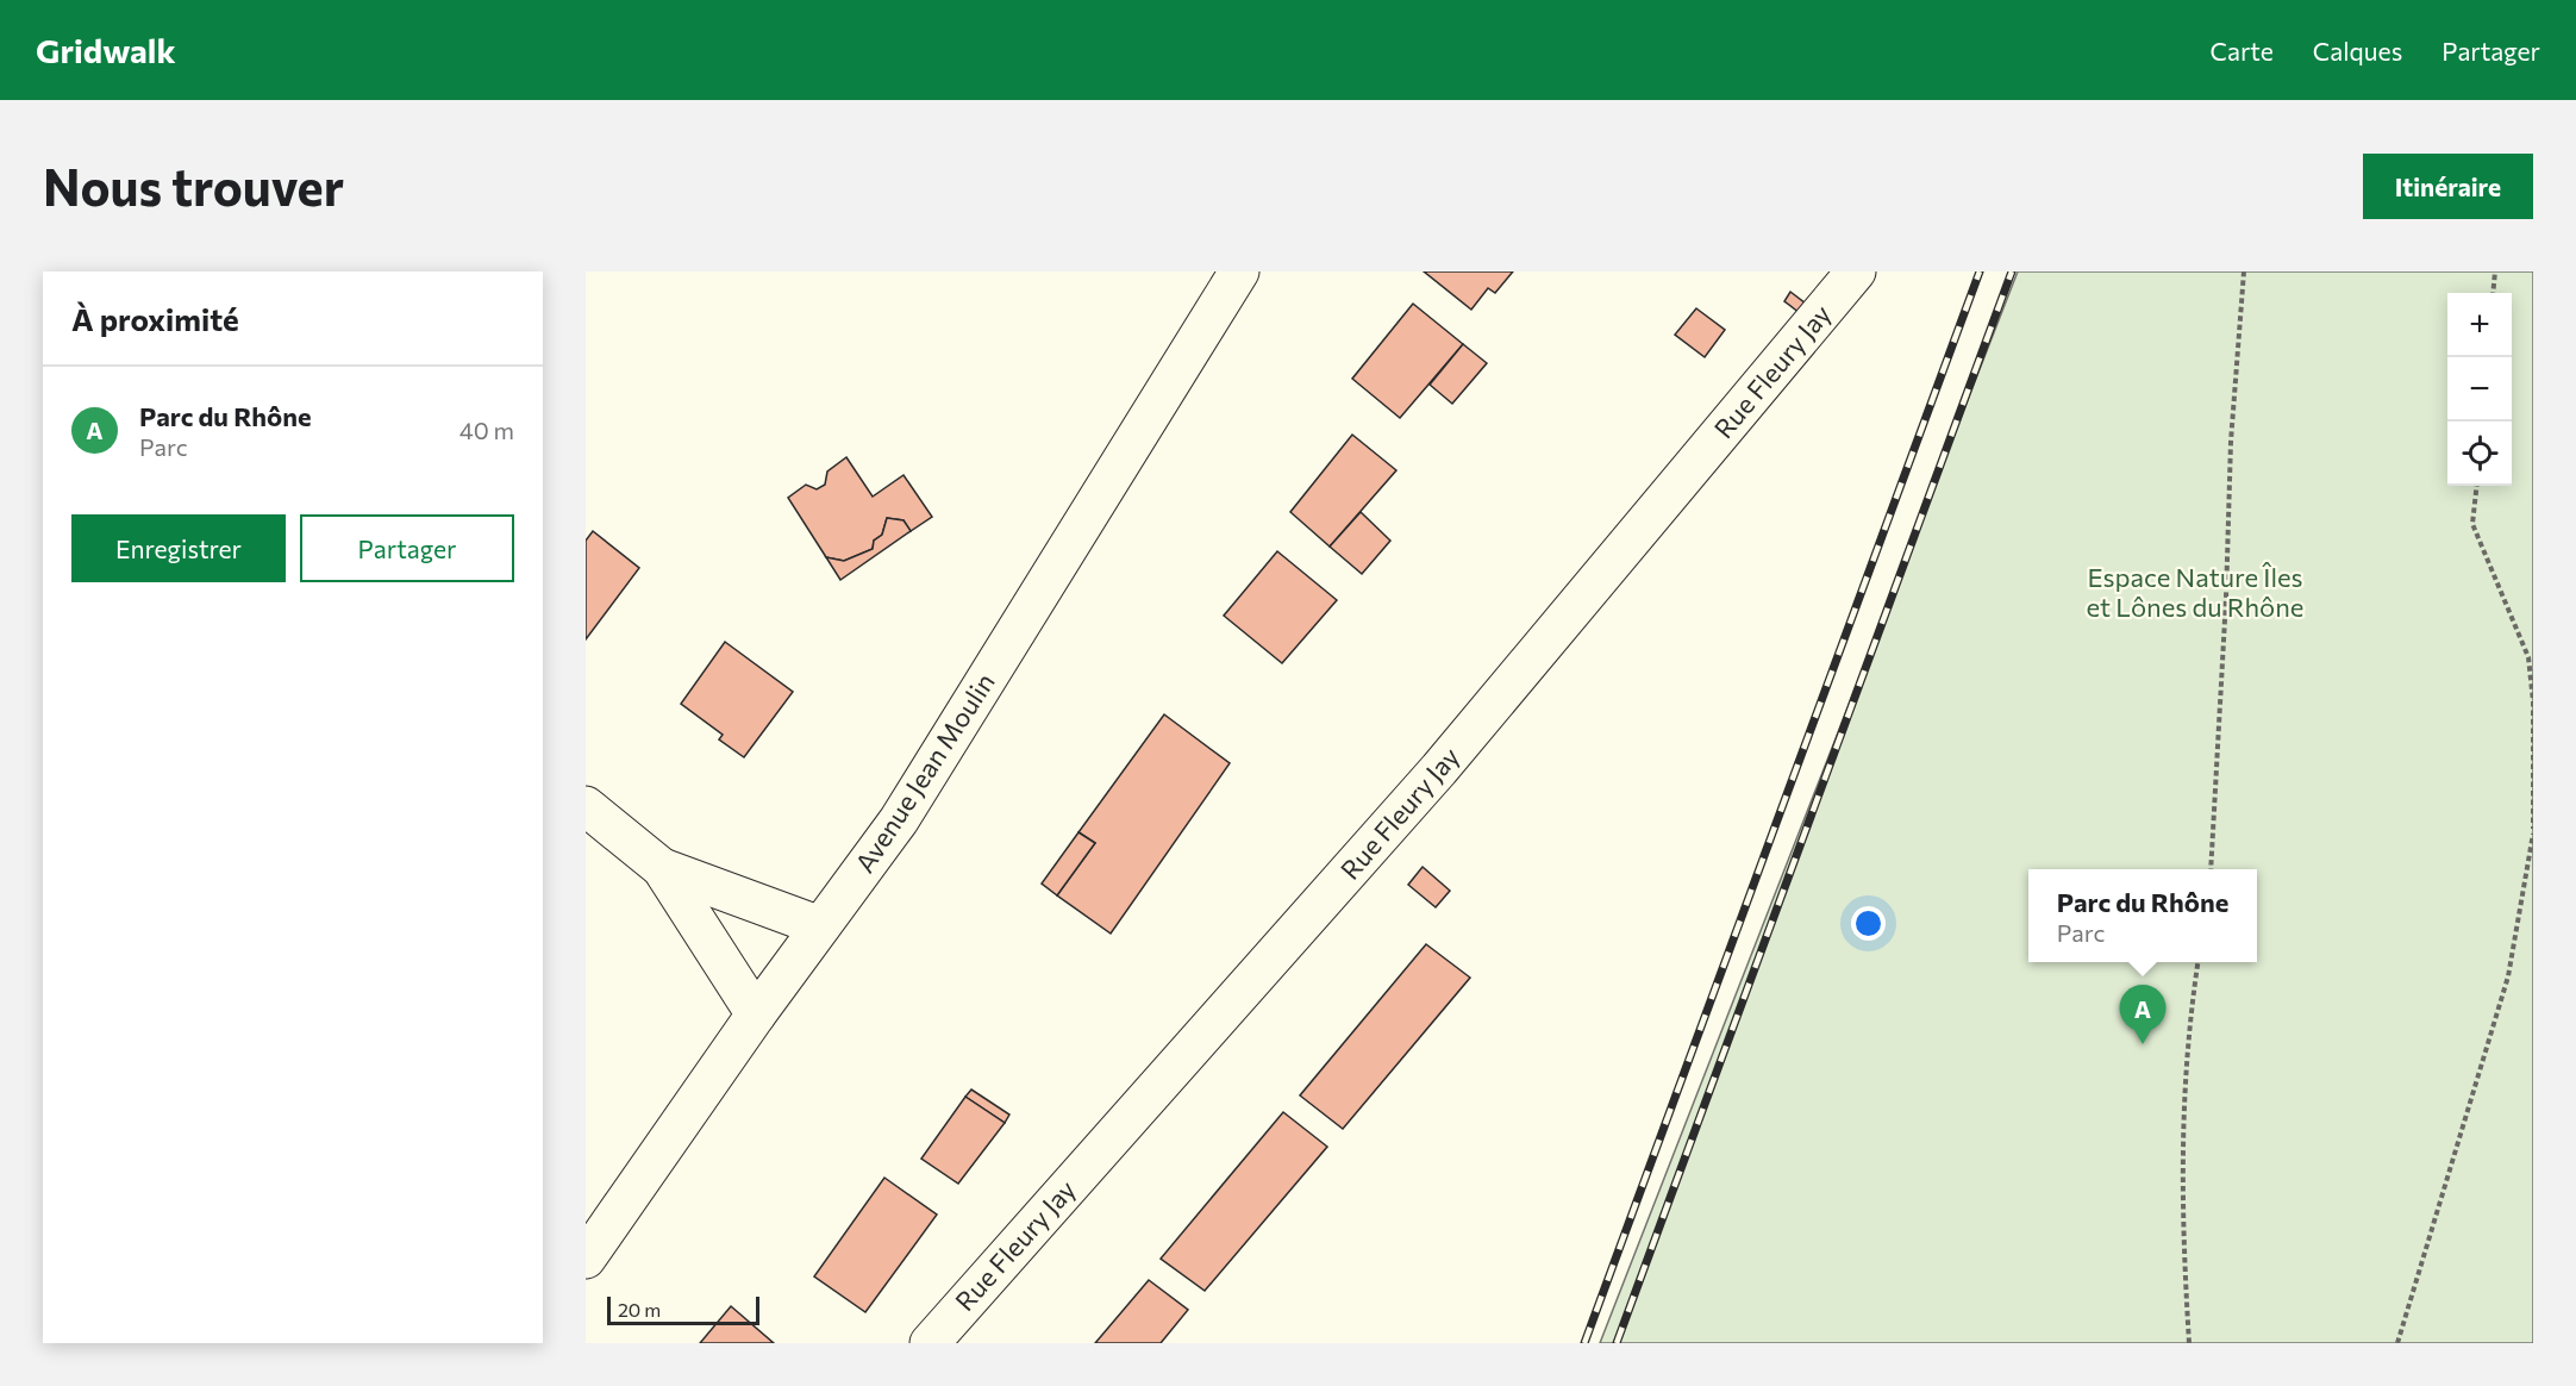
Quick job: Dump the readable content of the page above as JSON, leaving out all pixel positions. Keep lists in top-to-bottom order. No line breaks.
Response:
{"streets":{"street":["Rue Fleury Jay","Avenue Jean Moulin"]},"parks":["Espace Nature Îles et Lônes du Rhône"],"scale_bar":"20 m","page":{"header":"Gridwalk","nav":["Carte","Calques","Partager"],"buttons":["Itinéraire",["Enregistrer","Partager"]],"title":"Nous trouver","heading":"À proximité","map_buttons":["+","−"],"list":[{"mark":"A","name":"Parc du Rhône","note":"Parc","value":"40 m"}],"popup":["Parc du Rhône","Parc"],"pins":"A","scale":"20 m"}}
